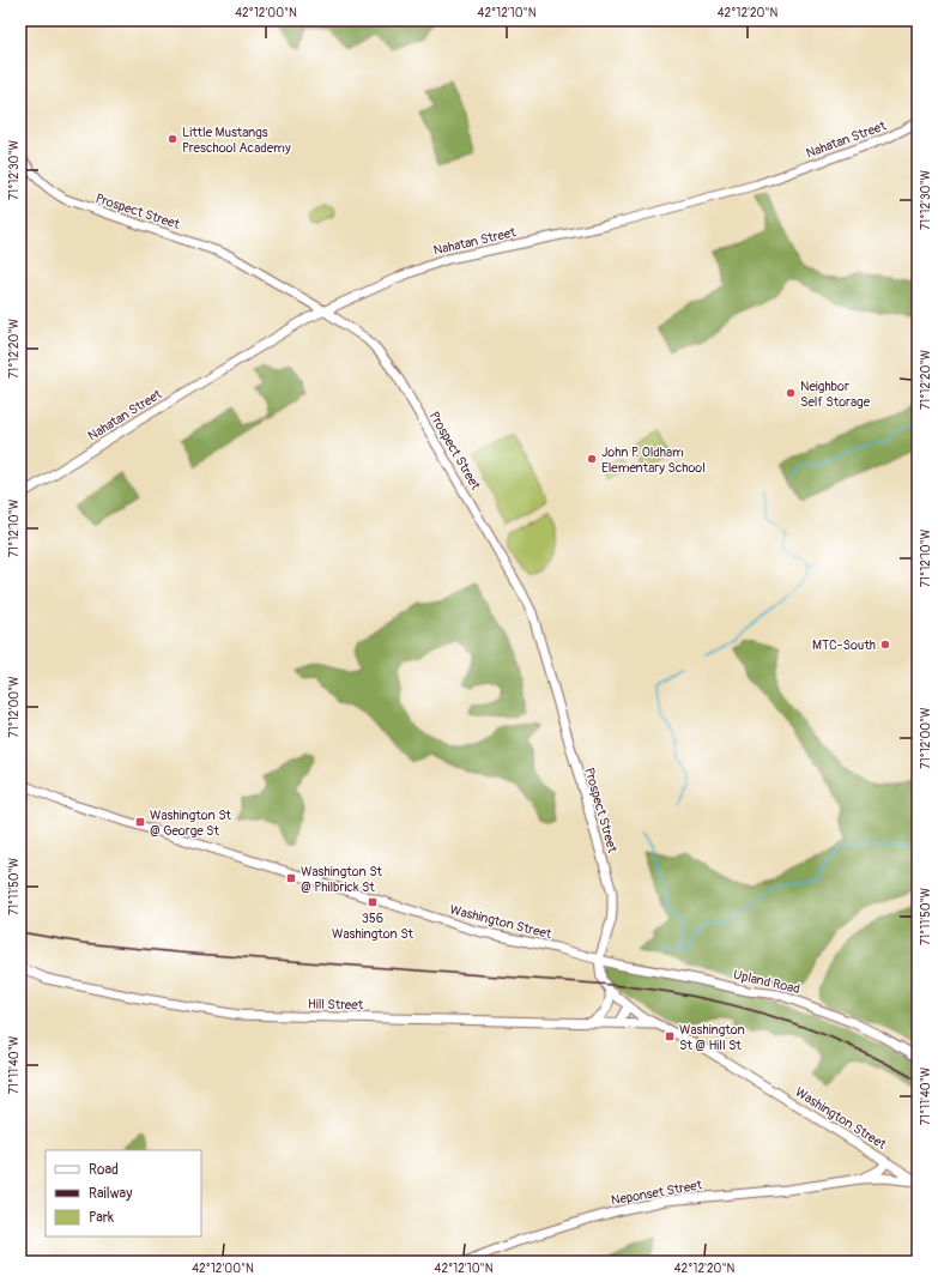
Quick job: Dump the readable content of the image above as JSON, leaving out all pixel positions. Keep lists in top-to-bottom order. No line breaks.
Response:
{"streets":{"street":["Nahatan Street","Prospect Street","Washington Street","Upland Road","Hill Street","Neponset Street"]},"crossings":[["Nahatan Street","Prospect Street"],["Prospect Street","Washington Street"],["Prospect Street","Upland Road"],["Washington Street","Upland Road"],["Washington Street","Hill Street"],["Washington Street","Neponset Street"]],"places":{"other":["Little Mustangs Preschool Academy","Neighbor Self Storage","John P. Oldham Elementary School","MTC-South"],"transit":["Washington St @ George St","Washington St @ Philbrick St","356 Washington St","Washington St @ Hill St"]},"legend":["Road","Railway","Park"],"coordinates":["42°12'00\"N","42°12'10\"N","42°12'20\"N","71°12'30\"W","71°12'20\"W","71°12'10\"W","71°12'00\"W","71°11'50\"W","71°11'40\"W"]}
